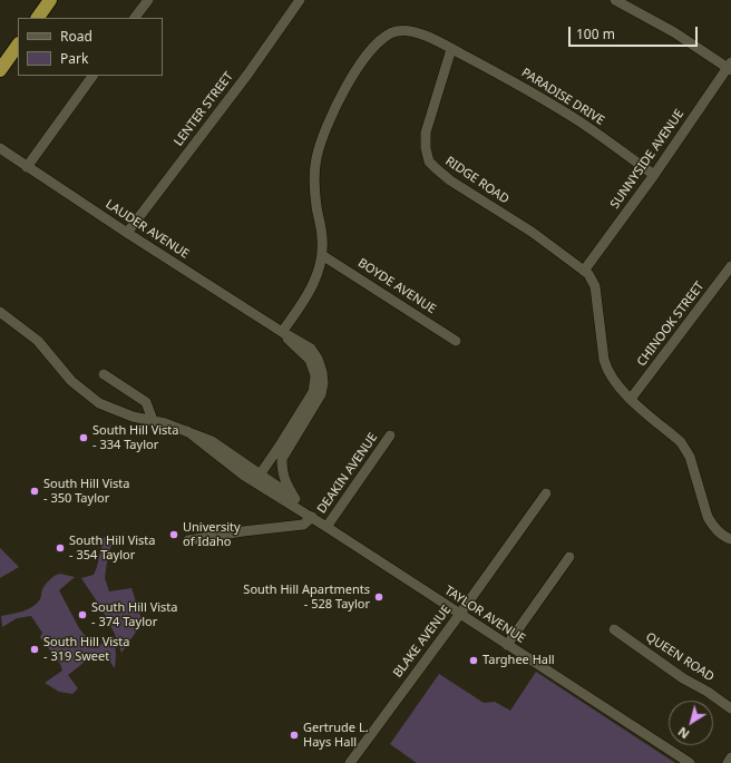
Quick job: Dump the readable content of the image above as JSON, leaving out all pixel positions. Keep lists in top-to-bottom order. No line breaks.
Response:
{"streets":{"street":["PARADISE DRIVE","LENTER STREET","SUNNYSIDE AVENUE","RIDGE ROAD","LAUDER AVENUE","BOYDE AVENUE","CHINOOK STREET","DEAKIN AVENUE","TAYLOR AVENUE","BLAKE AVENUE","QUEEN ROAD"]},"crossings":[["PARADISE DRIVE","SUNNYSIDE AVENUE"],["PARADISE DRIVE","RIDGE ROAD"],["LENTER STREET","LAUDER AVENUE"],["SUNNYSIDE AVENUE","RIDGE ROAD"],["RIDGE ROAD","CHINOOK STREET"],["LAUDER AVENUE","TAYLOR AVENUE"],["DEAKIN AVENUE","TAYLOR AVENUE"],["TAYLOR AVENUE","BLAKE AVENUE"]],"places":["South Hill Vista - 334 Taylor","South Hill Vista - 350 Taylor","University of Idaho","South Hill Vista - 354 Taylor","South Hill Apartments - 528 Taylor","South Hill Vista - 374 Taylor","South Hill Vista - 319 Sweet","Targhee Hall","Gertrude L. Hays Hall"],"legend":["Road","Park"],"scale_bar":"100 m","north":"bottom left"}
